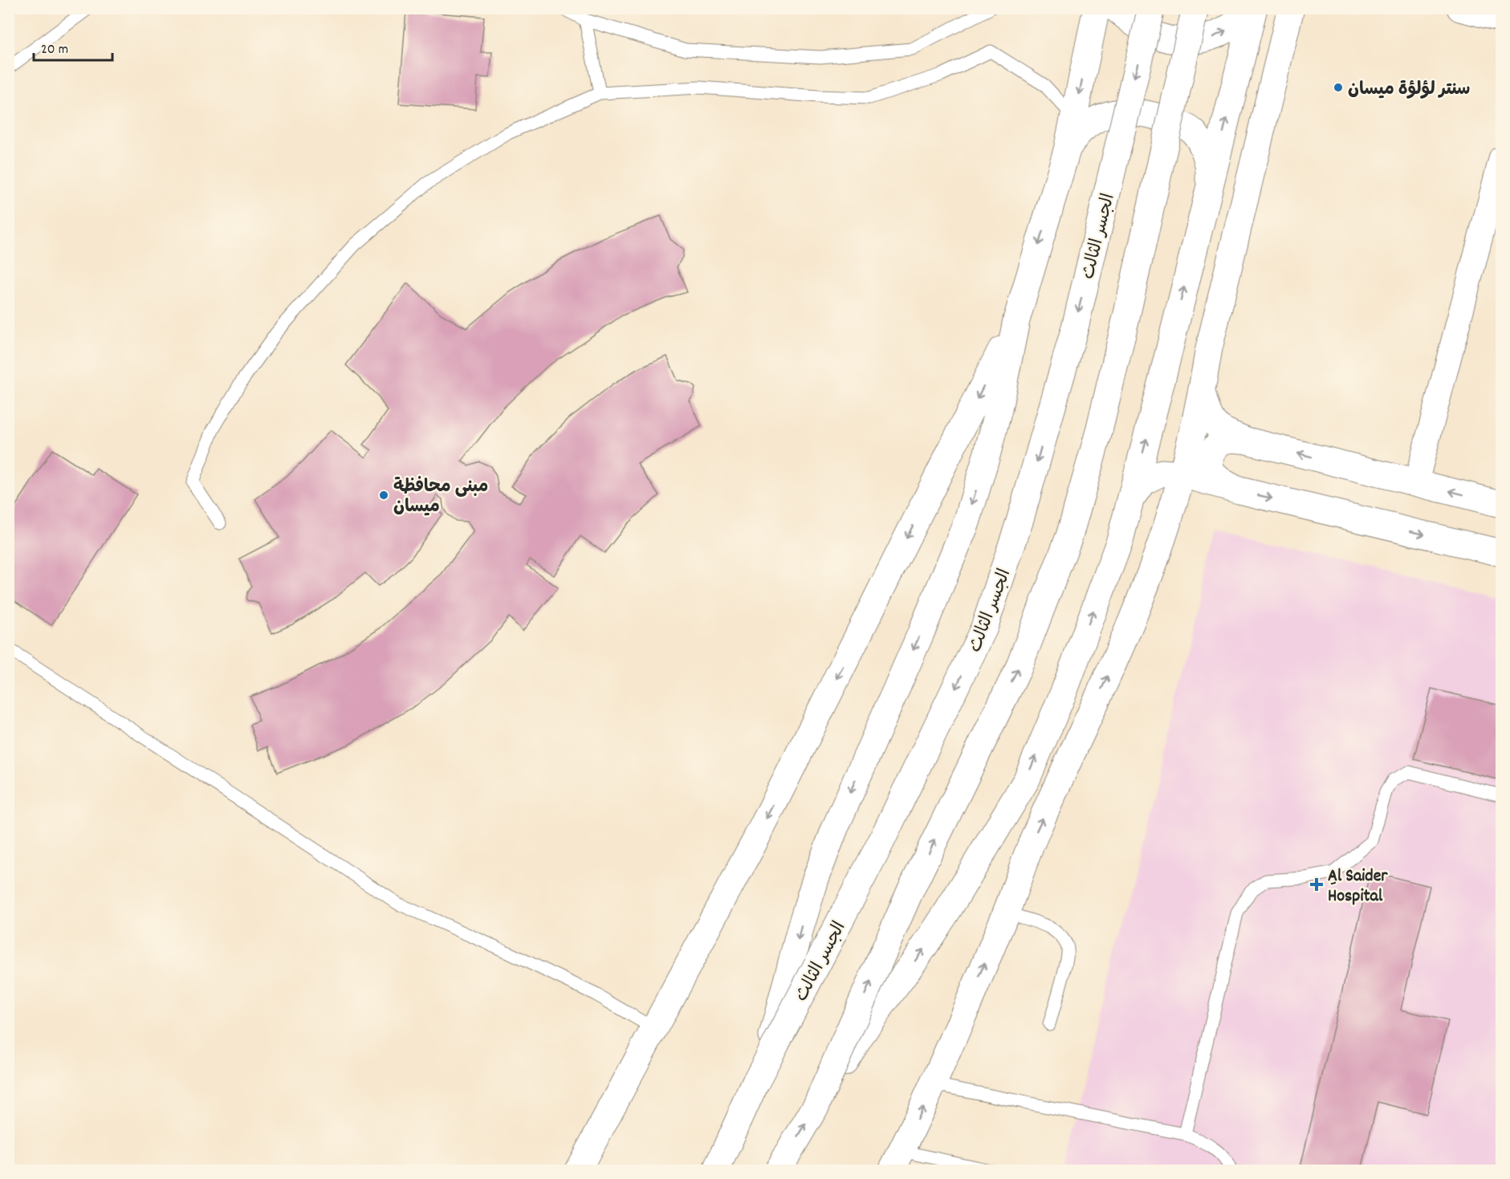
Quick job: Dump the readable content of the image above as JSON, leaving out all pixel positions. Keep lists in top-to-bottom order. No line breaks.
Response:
{"streets":{"street":["الجسر الثالث"]},"places":{"other":["سنتر لؤلؤة ميسان","مبنى محافظة ميسان"],"health":["ِAl Saider Hospital"]},"scale_bar":"20 m"}
